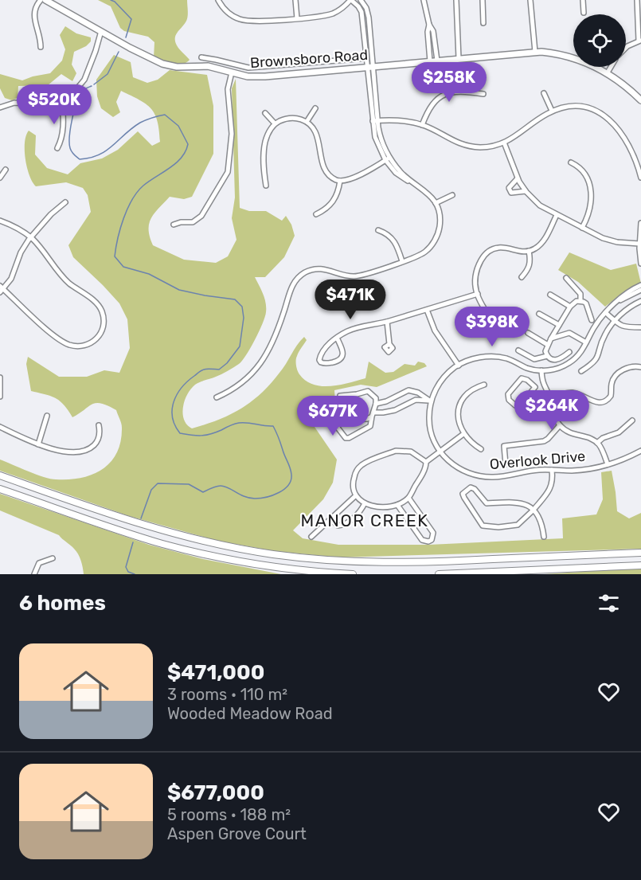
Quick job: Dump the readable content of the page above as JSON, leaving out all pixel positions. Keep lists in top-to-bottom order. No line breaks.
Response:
{"streets":{"main road":["Brownsboro Road"],"street":["Overlook Drive"]},"districts":["MANOR CREEK"],"page":{"price":["$258K","$520K","$471K","$398K","$264K","$677K"],"heading":"6 homes","list":[{"name":"$471,000","note":"3 rooms · 110 m² · Wooded Meadow Road"},{"name":"$677,000","note":"5 rooms · 188 m² · Aspen Grove Court"}]}}
